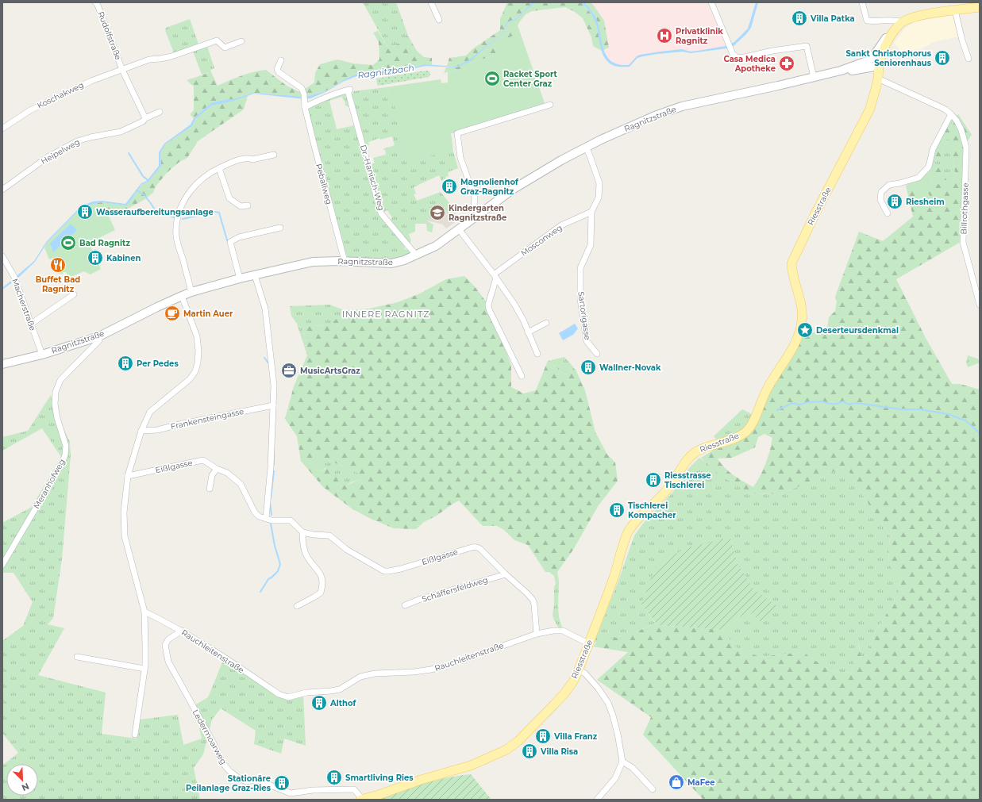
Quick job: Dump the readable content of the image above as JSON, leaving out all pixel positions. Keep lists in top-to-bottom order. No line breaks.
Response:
{"streets":{"main road":["Ragnitzstraße","Riesstraße"],"street":["Rudolfstraße","Koschakweg","Heipelweg","Dr.-Hanisch-Weg","Peballweg","Billrothgasse","Mosconweg","Macherstraße","Sartorigasse","Frankensteingasse","Eißlgasse","Meranhofweg","Schäffersfeldweg","Rauchleitenstraße","Ledermoarweg"]},"crossings":[["Rudolfstraße","Koschakweg"],["Ragnitzstraße","Dr.-Hanisch-Weg"],["Ragnitzstraße","Peballweg"],["Ragnitzstraße","Riesstraße"],["Ragnitzstraße","Macherstraße"],["Ragnitzstraße","Sartorigasse"],["Ragnitzstraße","Meranhofweg"],["Dr.-Hanisch-Weg","Peballweg"],["Riesstraße","Billrothgasse"],["Riesstraße","Rauchleitenstraße"],["Riesstraße","Ledermoarweg"],["Mosconweg","Sartorigasse"],["Eißlgasse","Schäffersfeldweg"],["Eißlgasse","Rauchleitenstraße"],["Rauchleitenstraße","Ledermoarweg"]],"districts":["INNERE RAGNITZ"],"water":["Ragnitzbach"],"places":{"building":["Villa Patka","Sankt Christophorus Seniorenhaus","Magnolienhof Graz-Ragnitz","Riesheim","Wasseraufbereitungsanlage","Kabinen","Per Pedes","Wallner-Novak","Riesstrasse Tischlerei","Tischlerei Kompacher","Althof","Villa Franz","Villa Risa","Smartliving Ries","Stationäre Peilanlage Graz-Ries"],"hospital":["Privatklinik Ragnitz"],"pharmacy":["Casa Medica Apotheke"],"sports":["Racket Sport Center Graz","Bad Ragnitz"],"school or university":["Kindergarten Ragnitzstraße"],"restaurant":["Buffet Bad Ragnitz"],"cafe":["Martin Auer"],"place":["Deserteursdenkmal"],"office":["MusicArtsGraz"],"shop":["MaFee"]},"north":"bottom right"}
